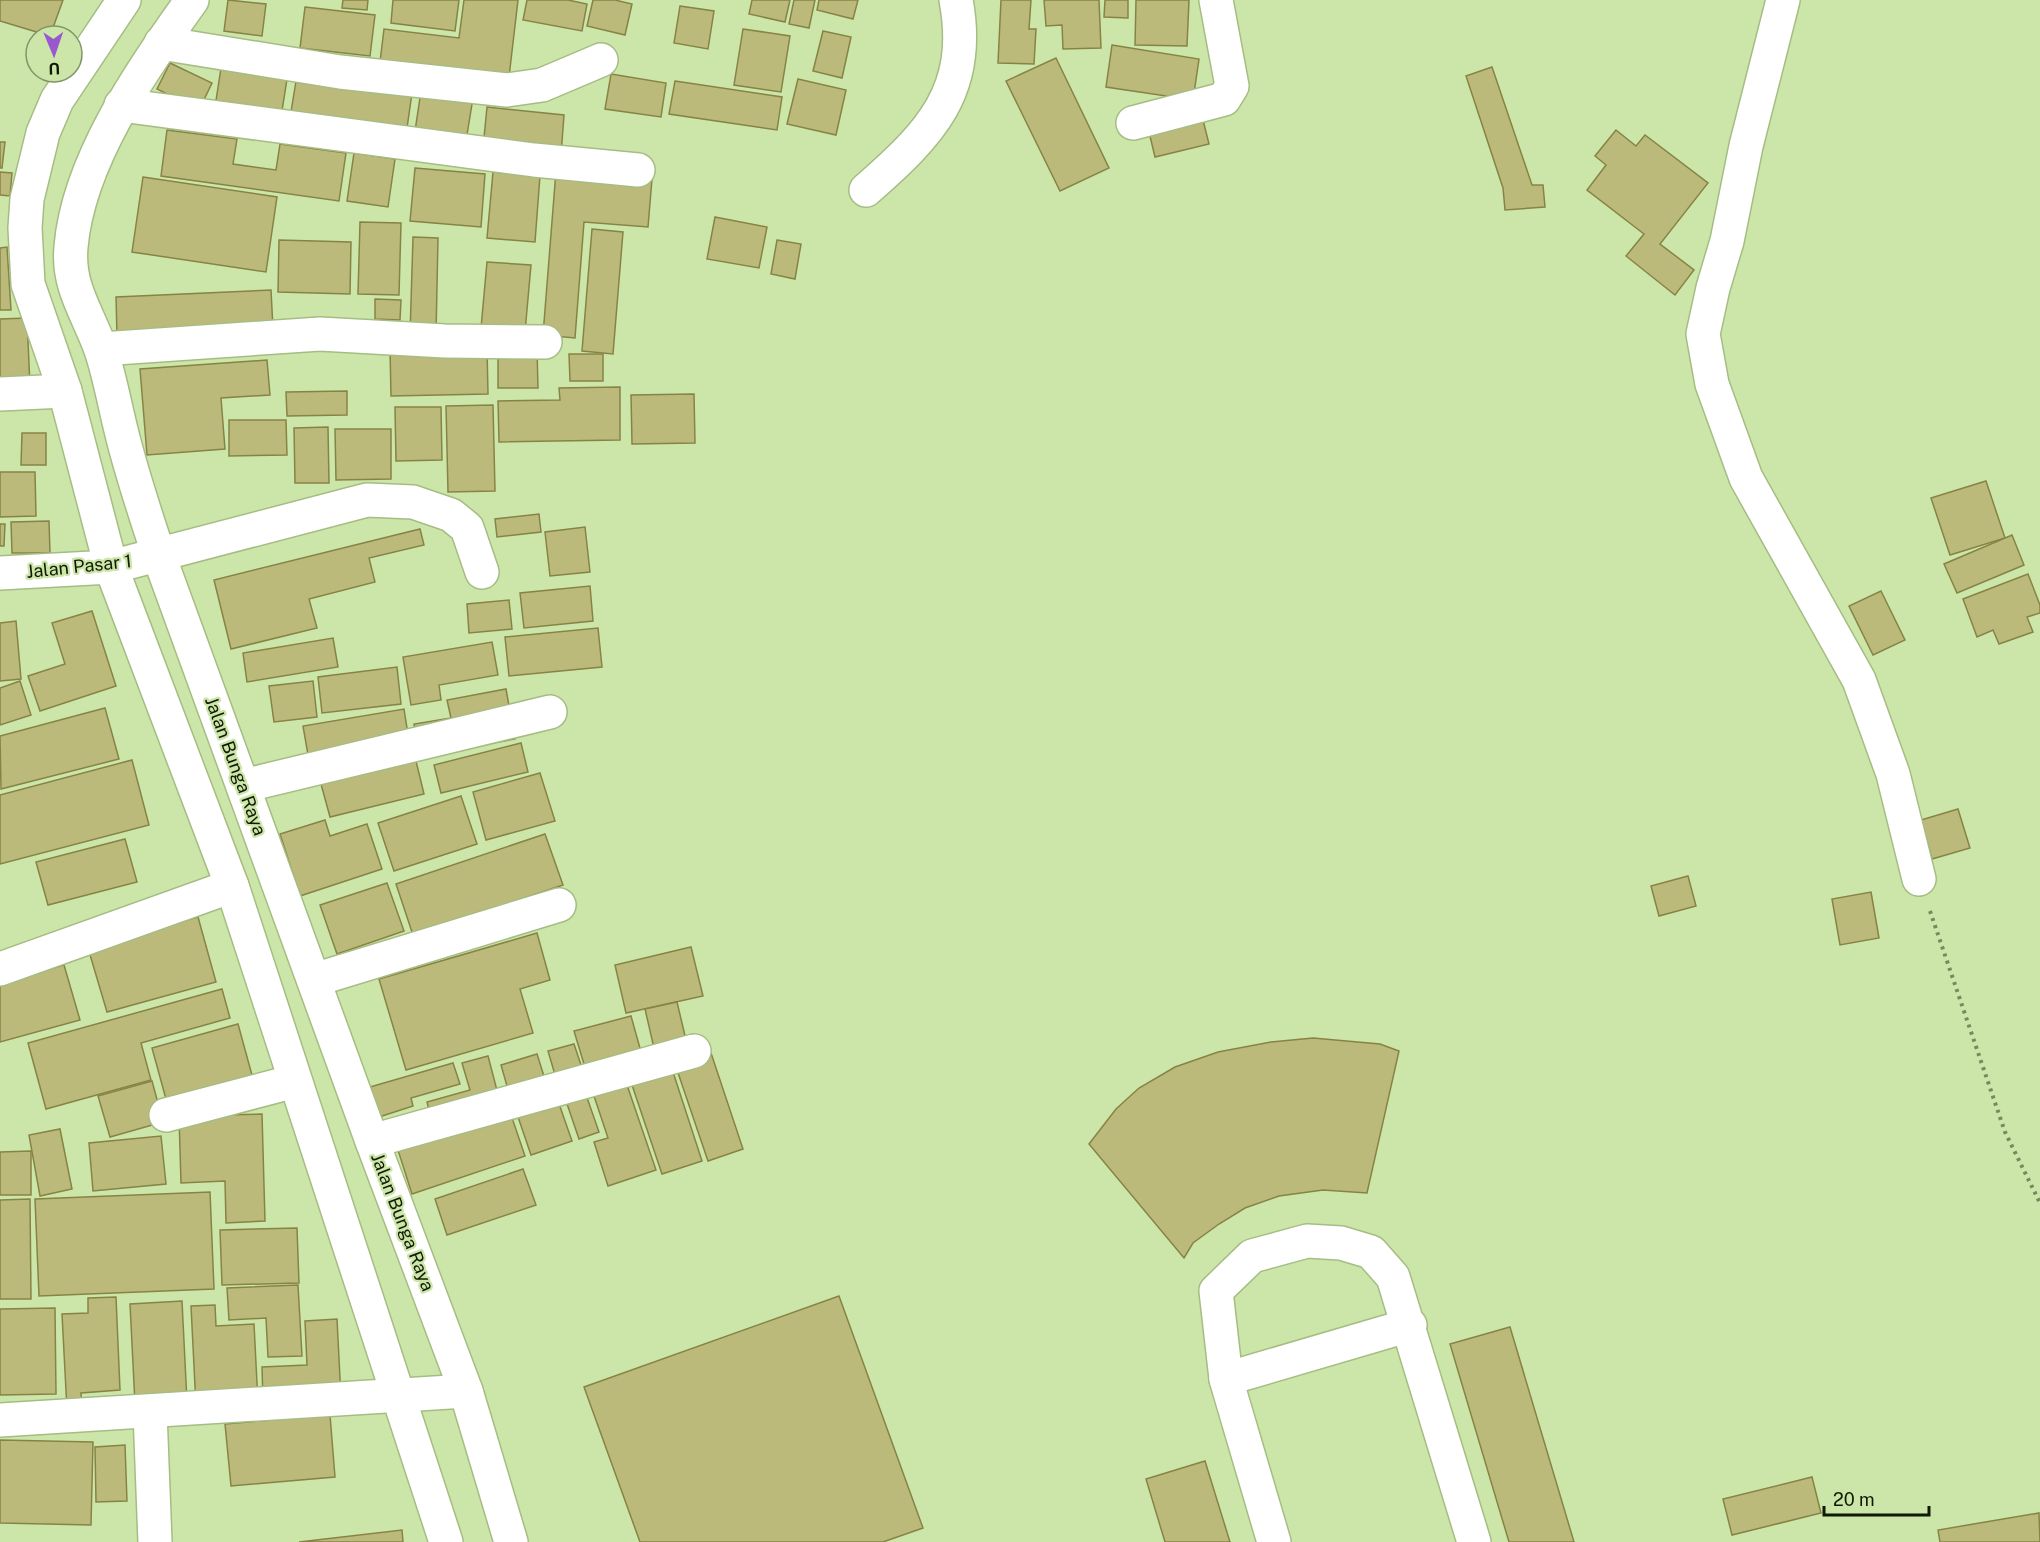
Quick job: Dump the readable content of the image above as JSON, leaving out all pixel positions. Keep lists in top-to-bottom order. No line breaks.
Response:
{"streets":{"street":["Jalan Pasar 1","Jalan Bunga Raya"]},"crossings":[["Jalan Pasar 1","Jalan Bunga Raya"]],"scale_bar":"20 m","north":"bottom"}
